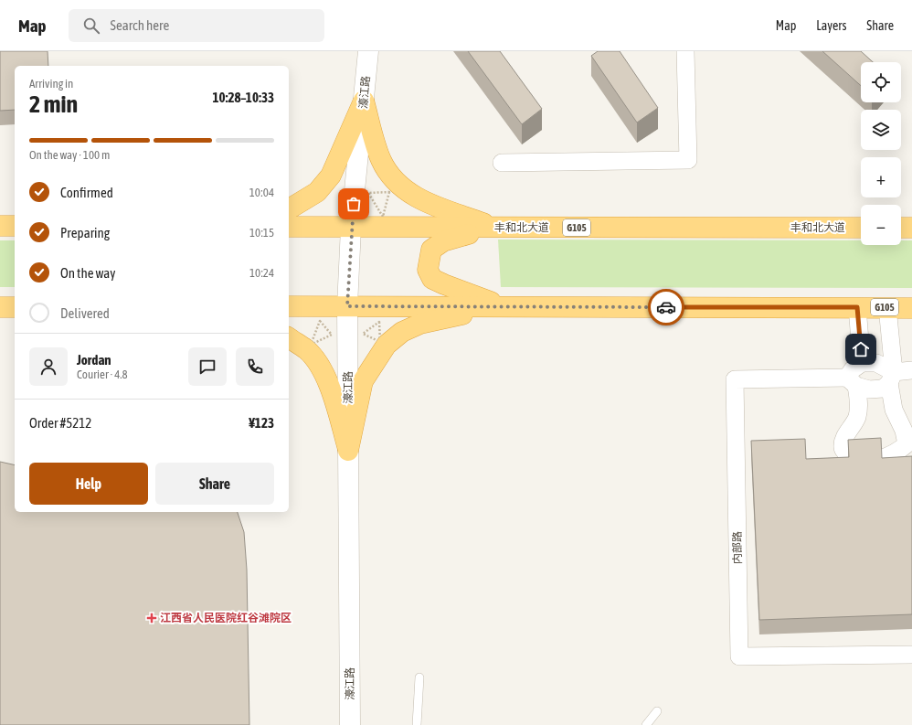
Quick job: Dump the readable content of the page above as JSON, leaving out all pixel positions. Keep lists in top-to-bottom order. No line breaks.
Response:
{"streets":{"highway":["丰和北大道","G105"],"street":["濠江路","内部路"]},"crossings":[["濠江路","丰和北大道"],["濠江路","G105"]],"places":{"health":["江西省人民医院红谷滩院区"]},"page":{"header":"Map","search":"Search here","nav":["Map","Layers","Share"],"map_buttons":["+","−"],"heading":["2 min","Arriving in","10:28–10:33"],"panel":["Jordan","Courier · 4.8","Order #5212","¥123"],"bar":"On the way · 100 m","list":[["Confirmed","10:04"],["Preparing","10:15"],["On the way","10:24"],"Delivered"],"buttons":["Help","Share"]}}
